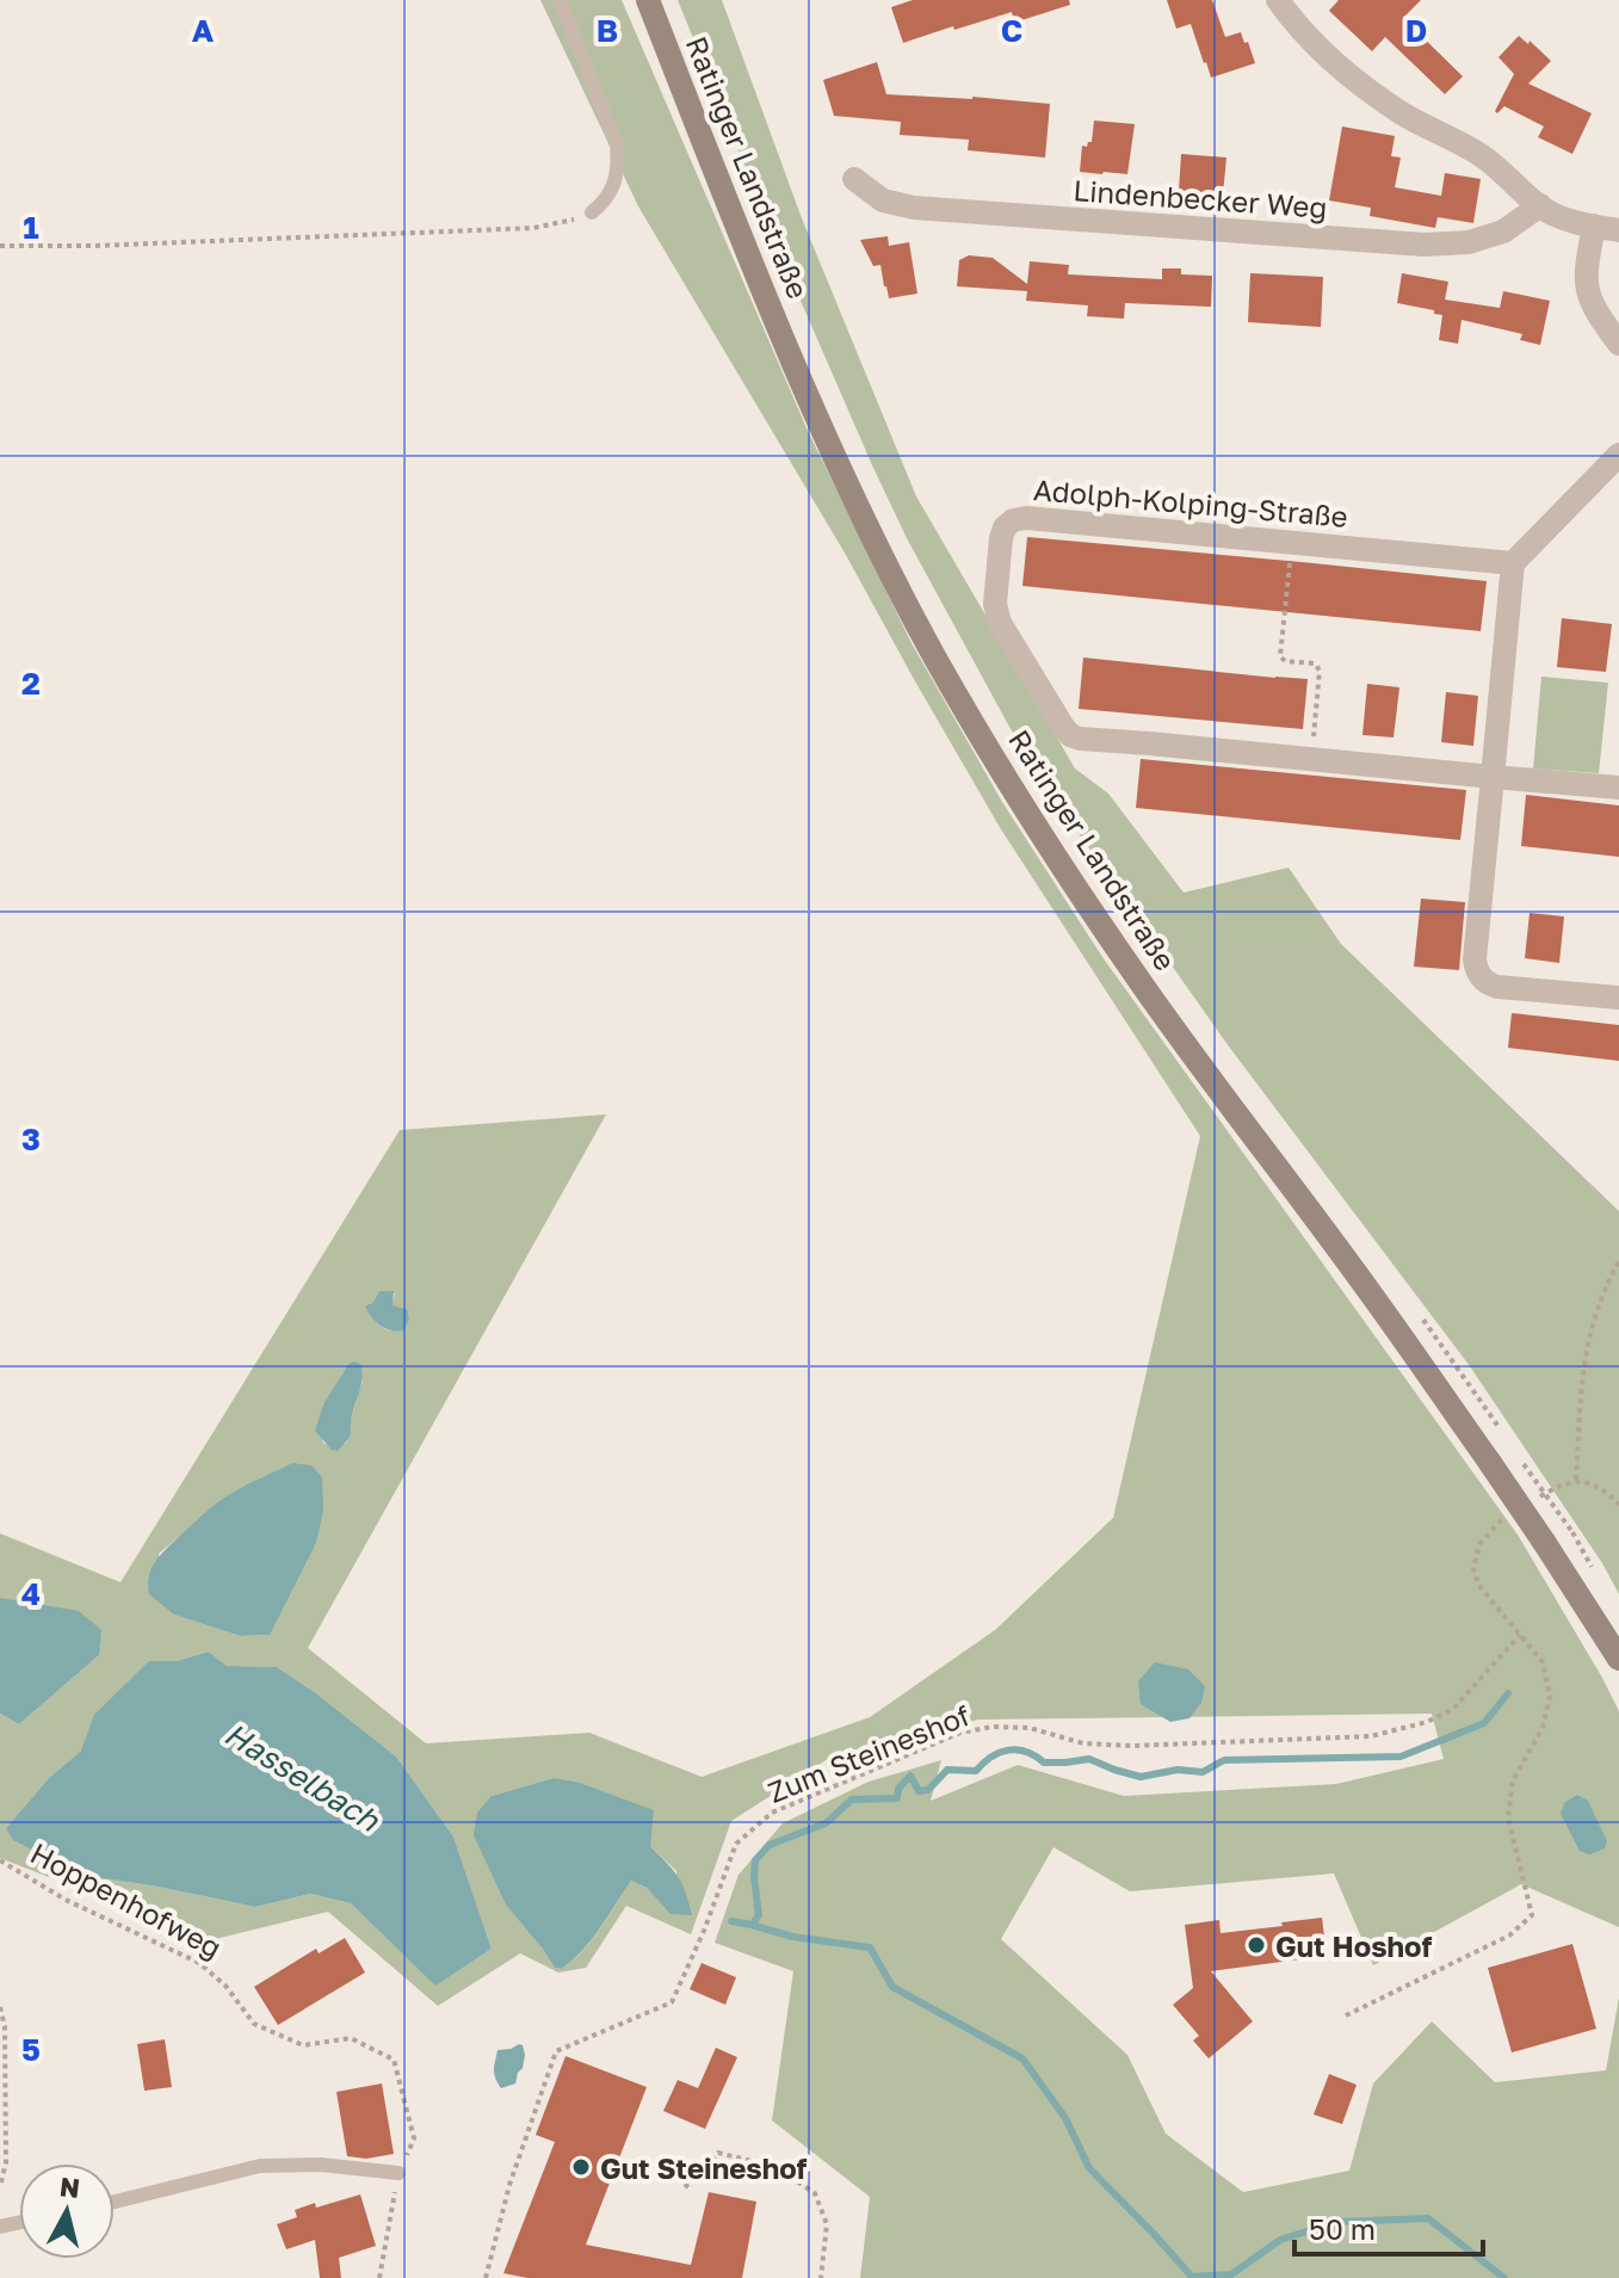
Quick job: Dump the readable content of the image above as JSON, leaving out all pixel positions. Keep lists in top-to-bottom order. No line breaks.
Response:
{"streets":{"main road":["Ratinger Landstraße"],"street":["Lindenbecker Weg","Adolph-Kolping-Straße"],"path":["Zum Steineshof","Hoppenhofweg"]},"water":["Hasselbach"],"places":["Gut Hoshof","Gut Steineshof"],"scale_bar":"50 m","north":"top","grid":{"columns":["A","B","C","D"],"rows":["1","2","3","4","5"]}}
